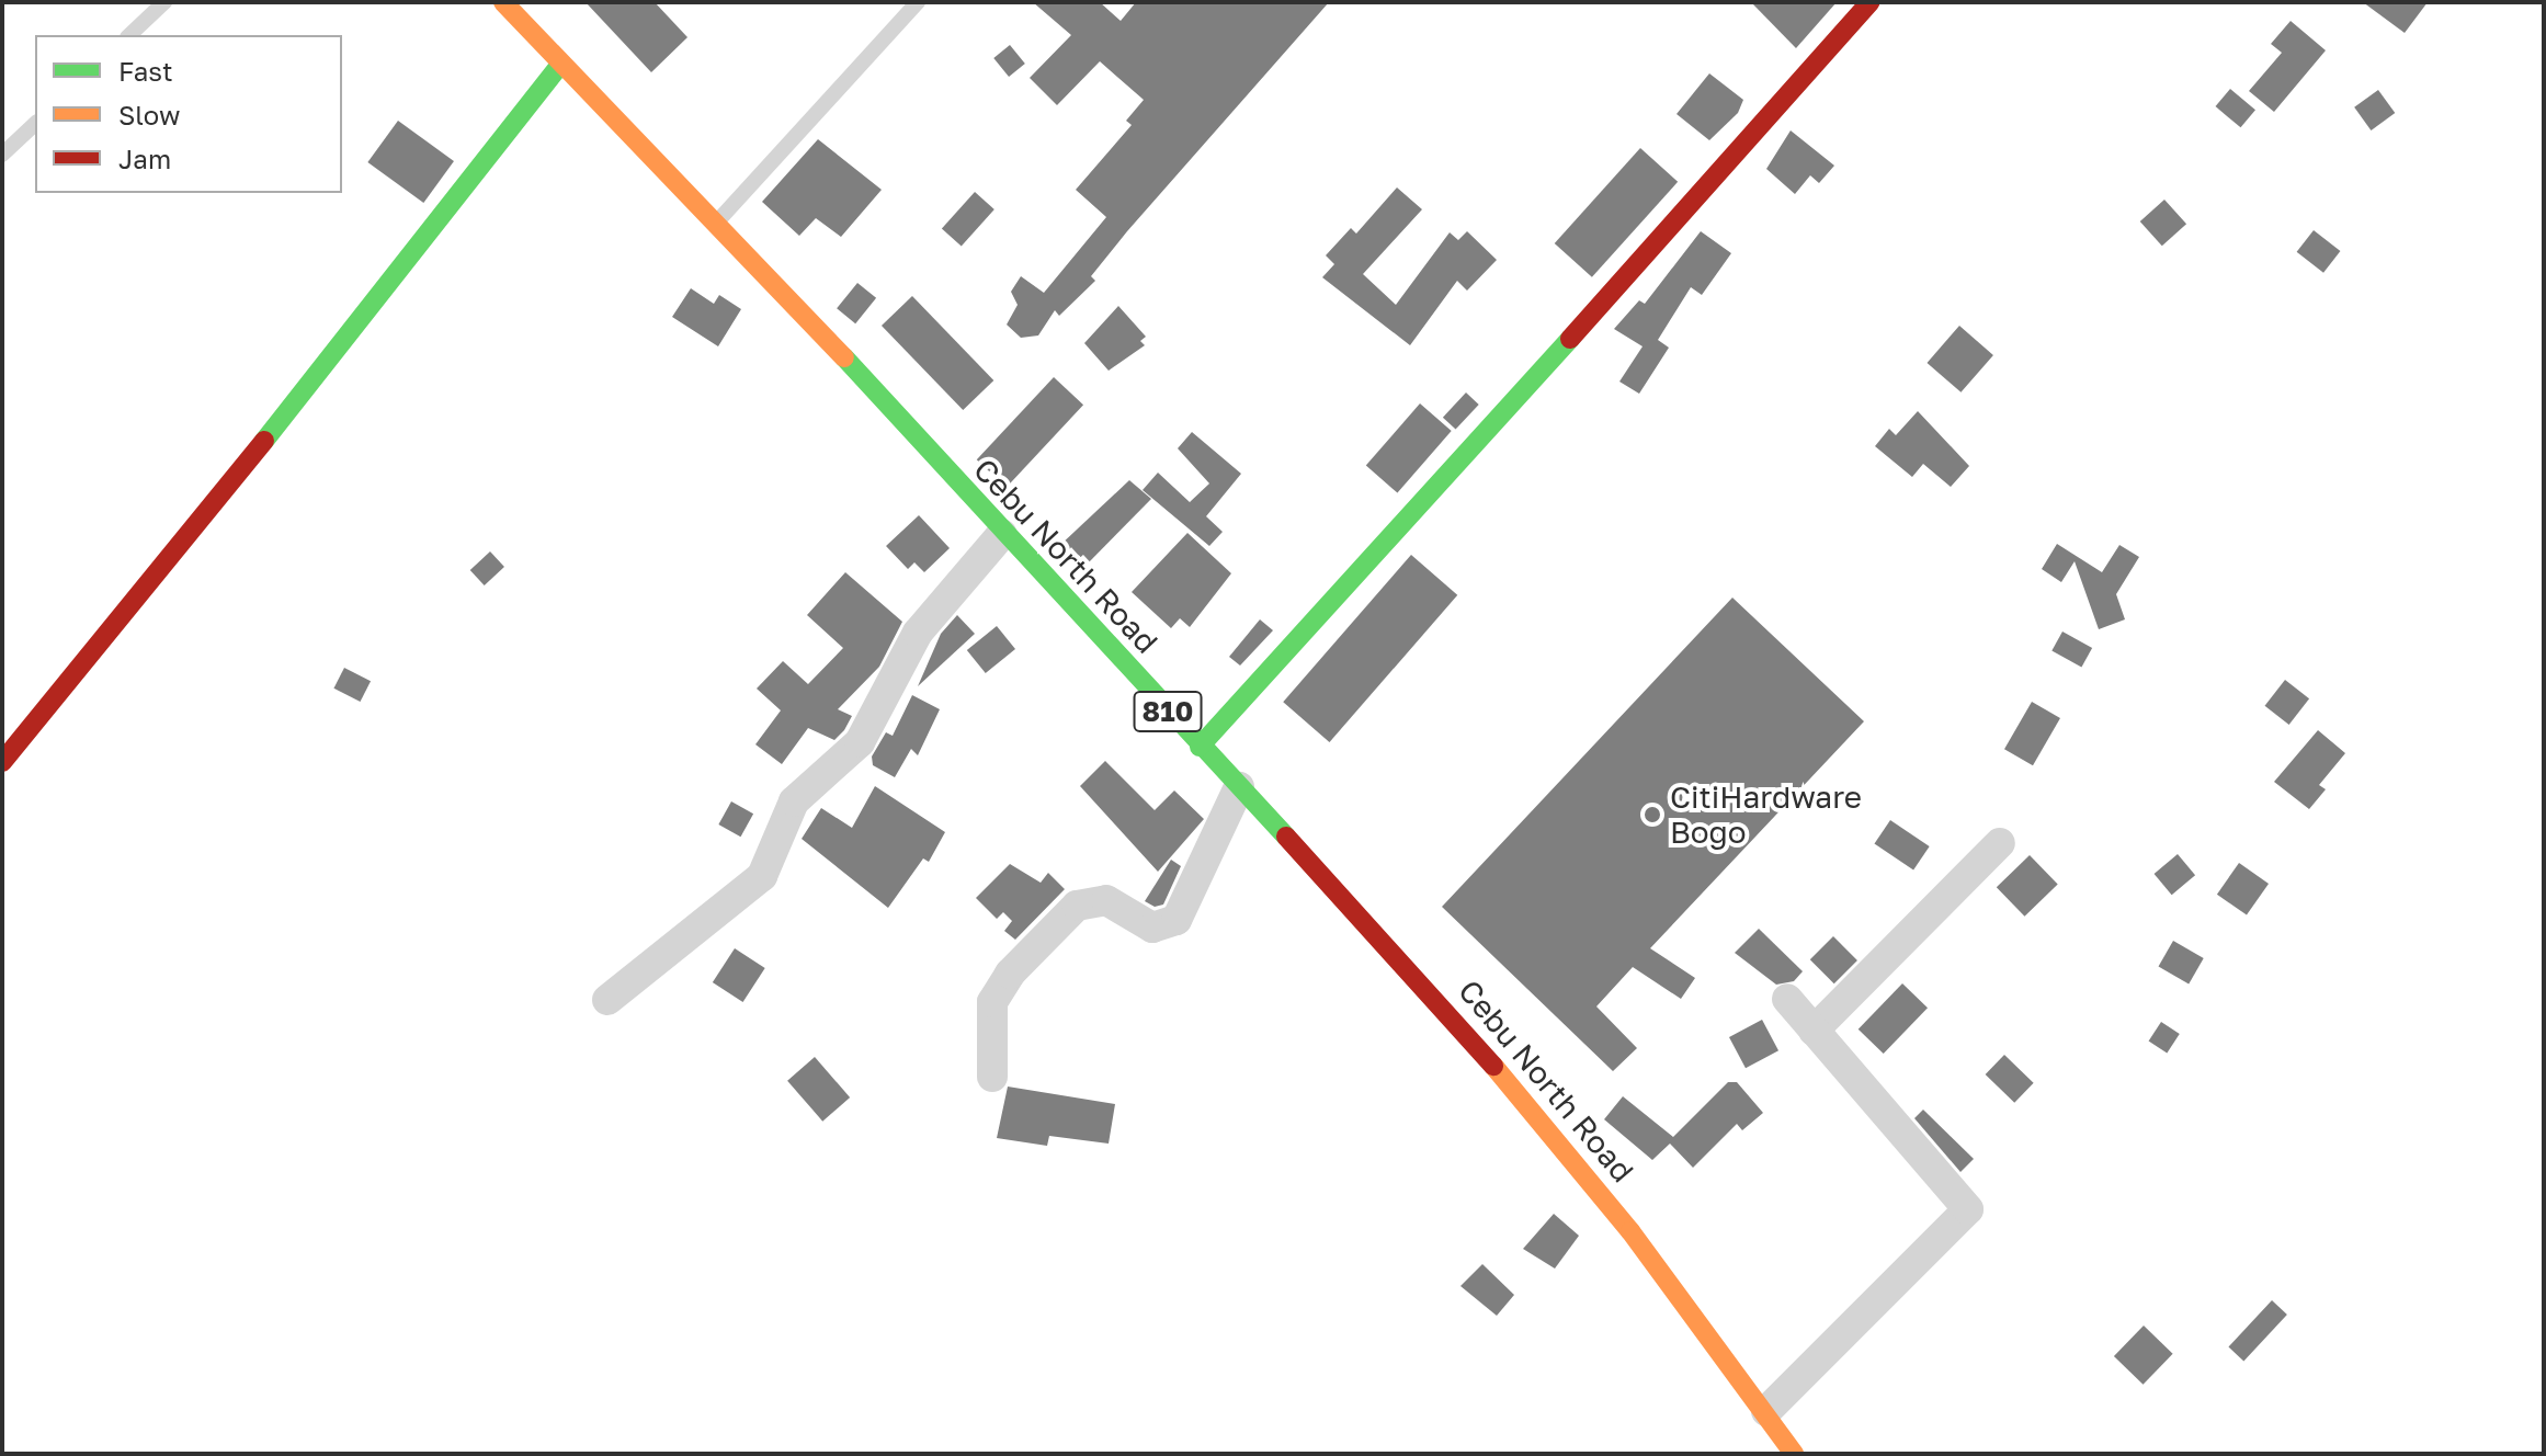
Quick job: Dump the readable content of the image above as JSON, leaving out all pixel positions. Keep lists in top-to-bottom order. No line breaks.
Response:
{"streets":{"main road":["Cebu North Road","810"]},"places":["CitiHardware Bogo"],"legend":["Fast","Slow","Jam"]}
